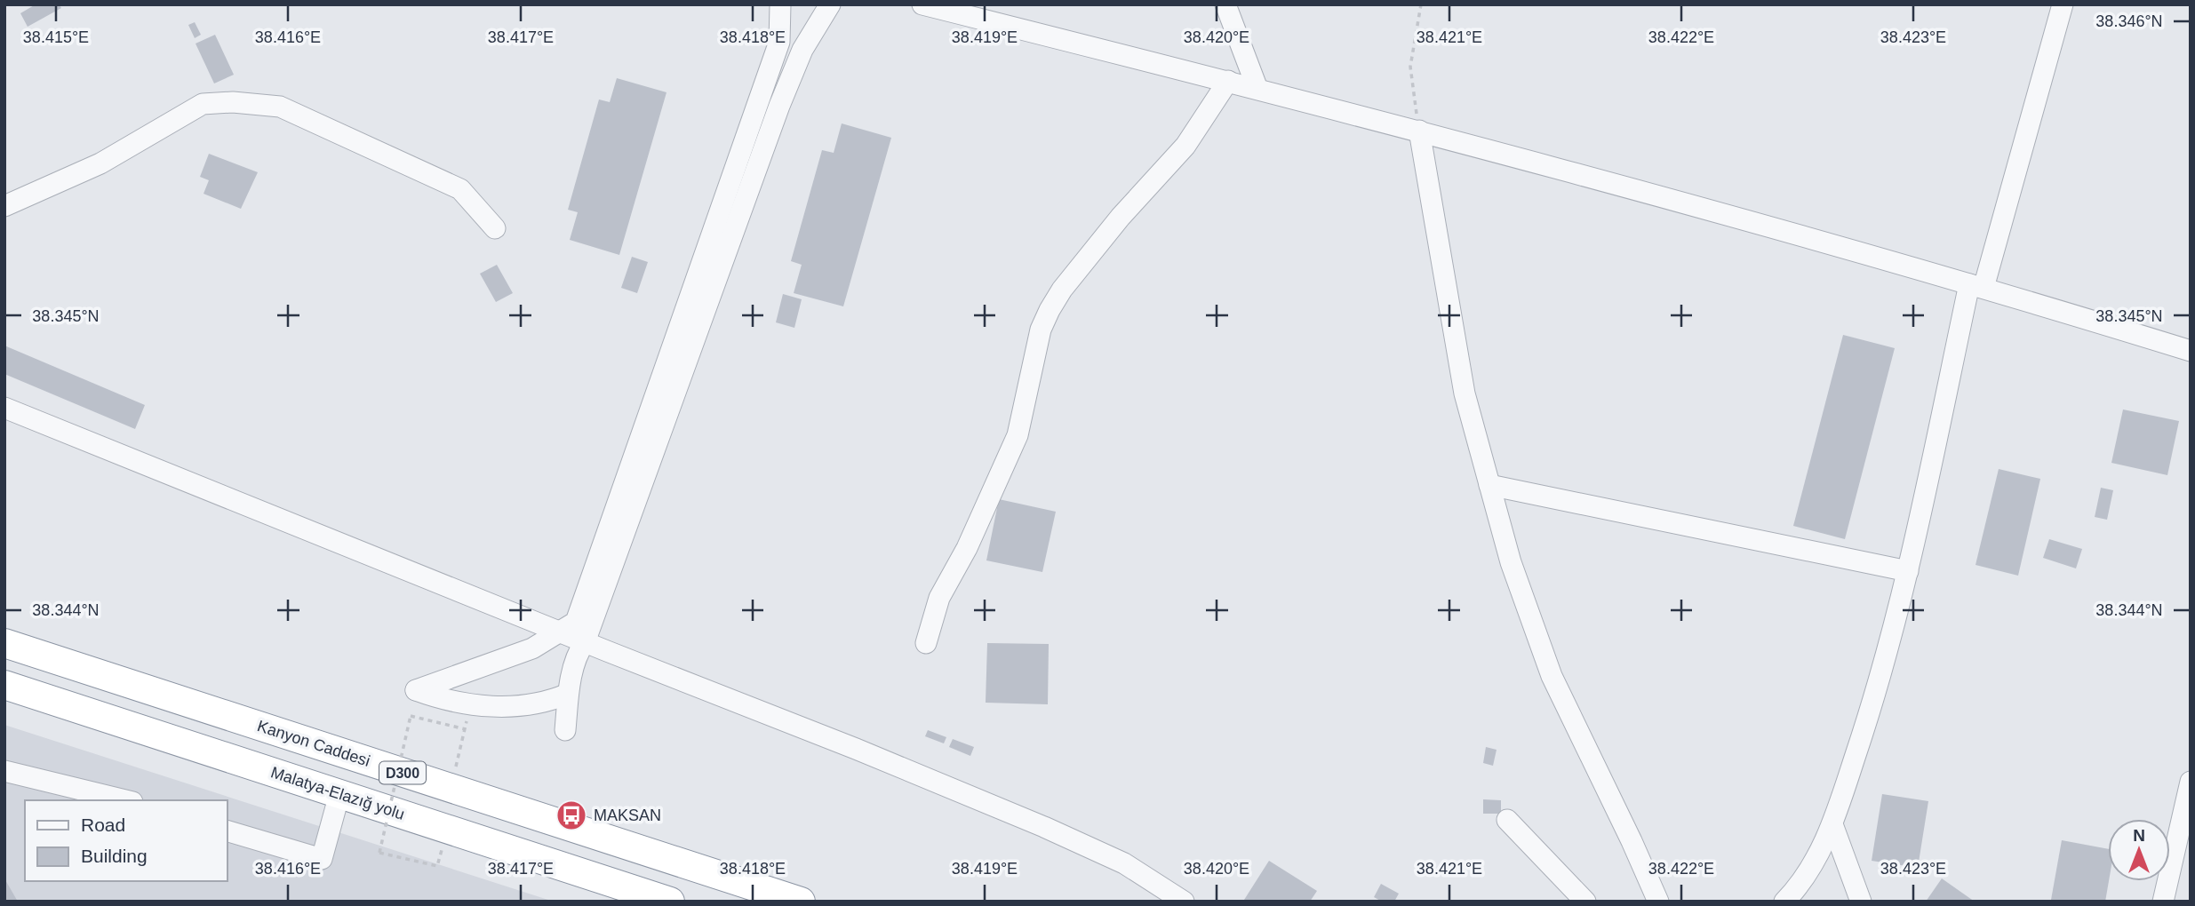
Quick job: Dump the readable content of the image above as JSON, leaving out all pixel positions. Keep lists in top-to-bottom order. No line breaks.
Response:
{"streets":{"highway":["Kanyon Caddesi","D300","Malatya-Elazığ yolu"]},"places":{"bus stop":["MAKSAN"]},"legend":["Road","Building"],"north":"top","coordinates":["38.346°N","38.415°E","38.416°E","38.417°E","38.418°E","38.419°E","38.420°E","38.421°E","38.422°E","38.423°E","38.345°N","38.344°N"]}
